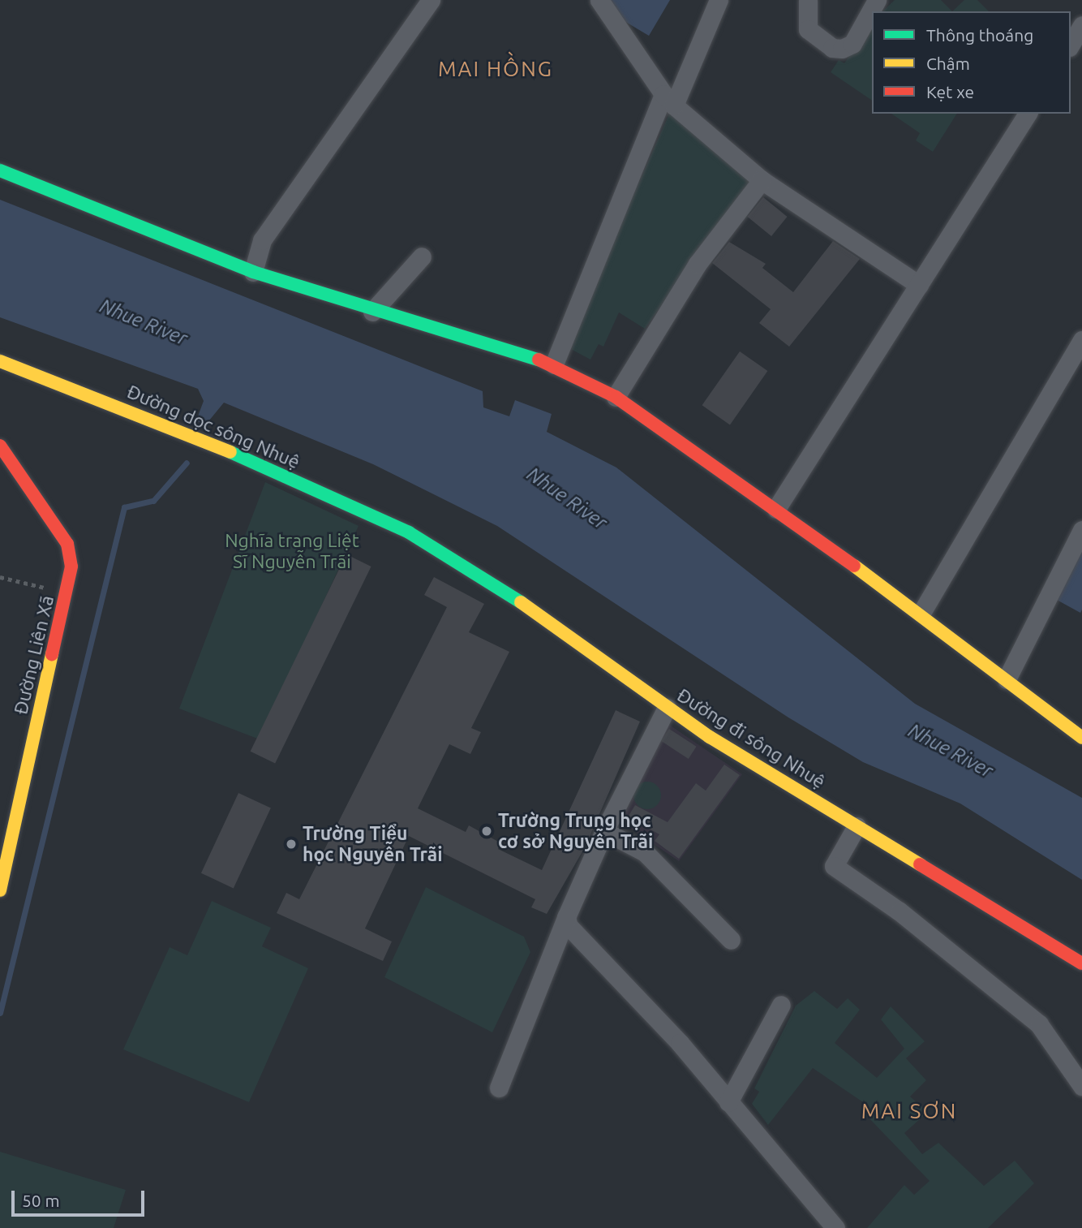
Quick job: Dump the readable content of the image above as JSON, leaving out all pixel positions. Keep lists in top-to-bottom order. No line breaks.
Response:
{"streets":{"street":["Đường dọc sông Nhuệ","Đường Liên Xã","Đường đi sông Nhuệ"]},"crossings":[["Đường dọc sông Nhuệ","Đường đi sông Nhuệ"]],"districts":["MAI HỒNG","MAI SƠN"],"water":["Nhue River"],"parks":["Nghĩa trang Liệt Sĩ Nguyễn Trãi"],"places":["Trường Trung học cơ sở Nguyễn Trãi","Trường Tiểu học Nguyễn Trãi"],"legend":["Thông thoáng","Chậm","Kẹt xe"],"scale_bar":"50 m"}
